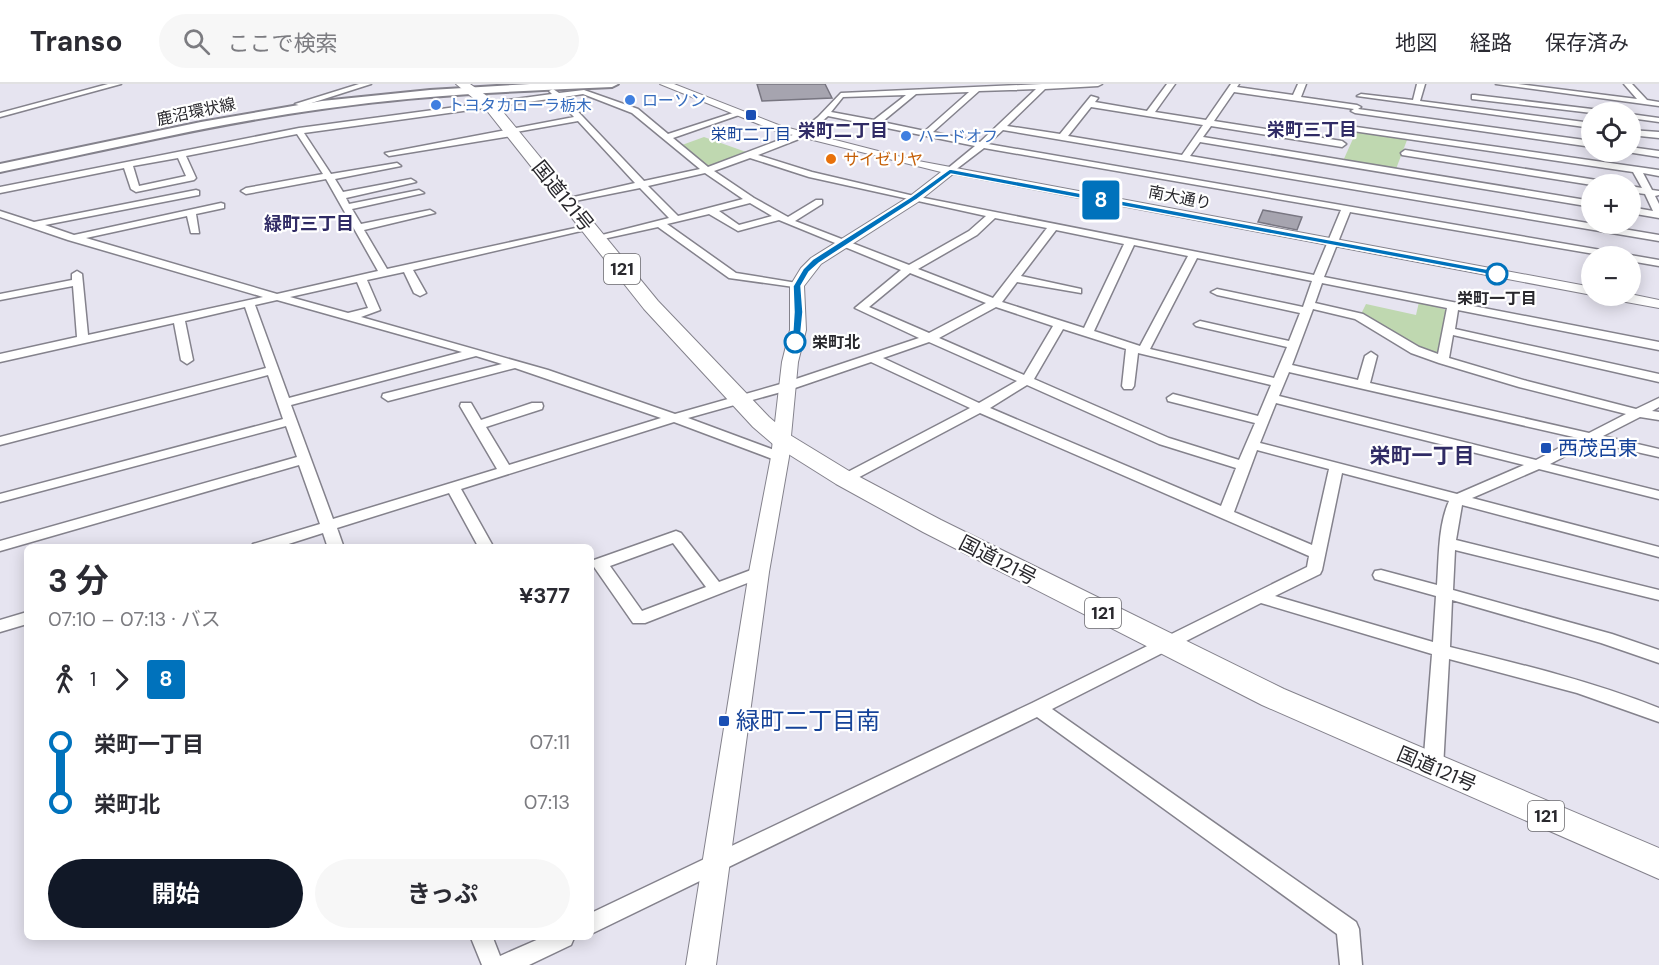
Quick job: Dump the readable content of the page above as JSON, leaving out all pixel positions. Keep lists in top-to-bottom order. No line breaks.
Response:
{"streets":{"highway":["国道121号","121"],"main road":["鹿沼環状線"],"street":["南大通り"]},"crossings":[["鹿沼環状線","国道121号"]],"districts":["栄町三丁目","栄町二丁目","緑町三丁目","栄町一丁目"],"places":{"other":["ローソン","トヨタカローラ栃木","ハードオフ","サイゼリヤ","栄町一丁目","栄町北"],"transit":["栄町二丁目","西茂呂東","緑町二丁目南"]},"lines":["bus line 8"],"page":{"header":"Transo","search":"ここで検索","nav":["地図","経路","保存済み"],"on_map":"8","map_buttons":["+","−"],"heading":["3 分","07:10 – 07:13 · バス","¥377"],"legs":["1","8"],"list":[{"name":"栄町一丁目","value":"07:11"},{"name":"栄町北","value":"07:13"}],"buttons":["開始","きっぷ"]}}
